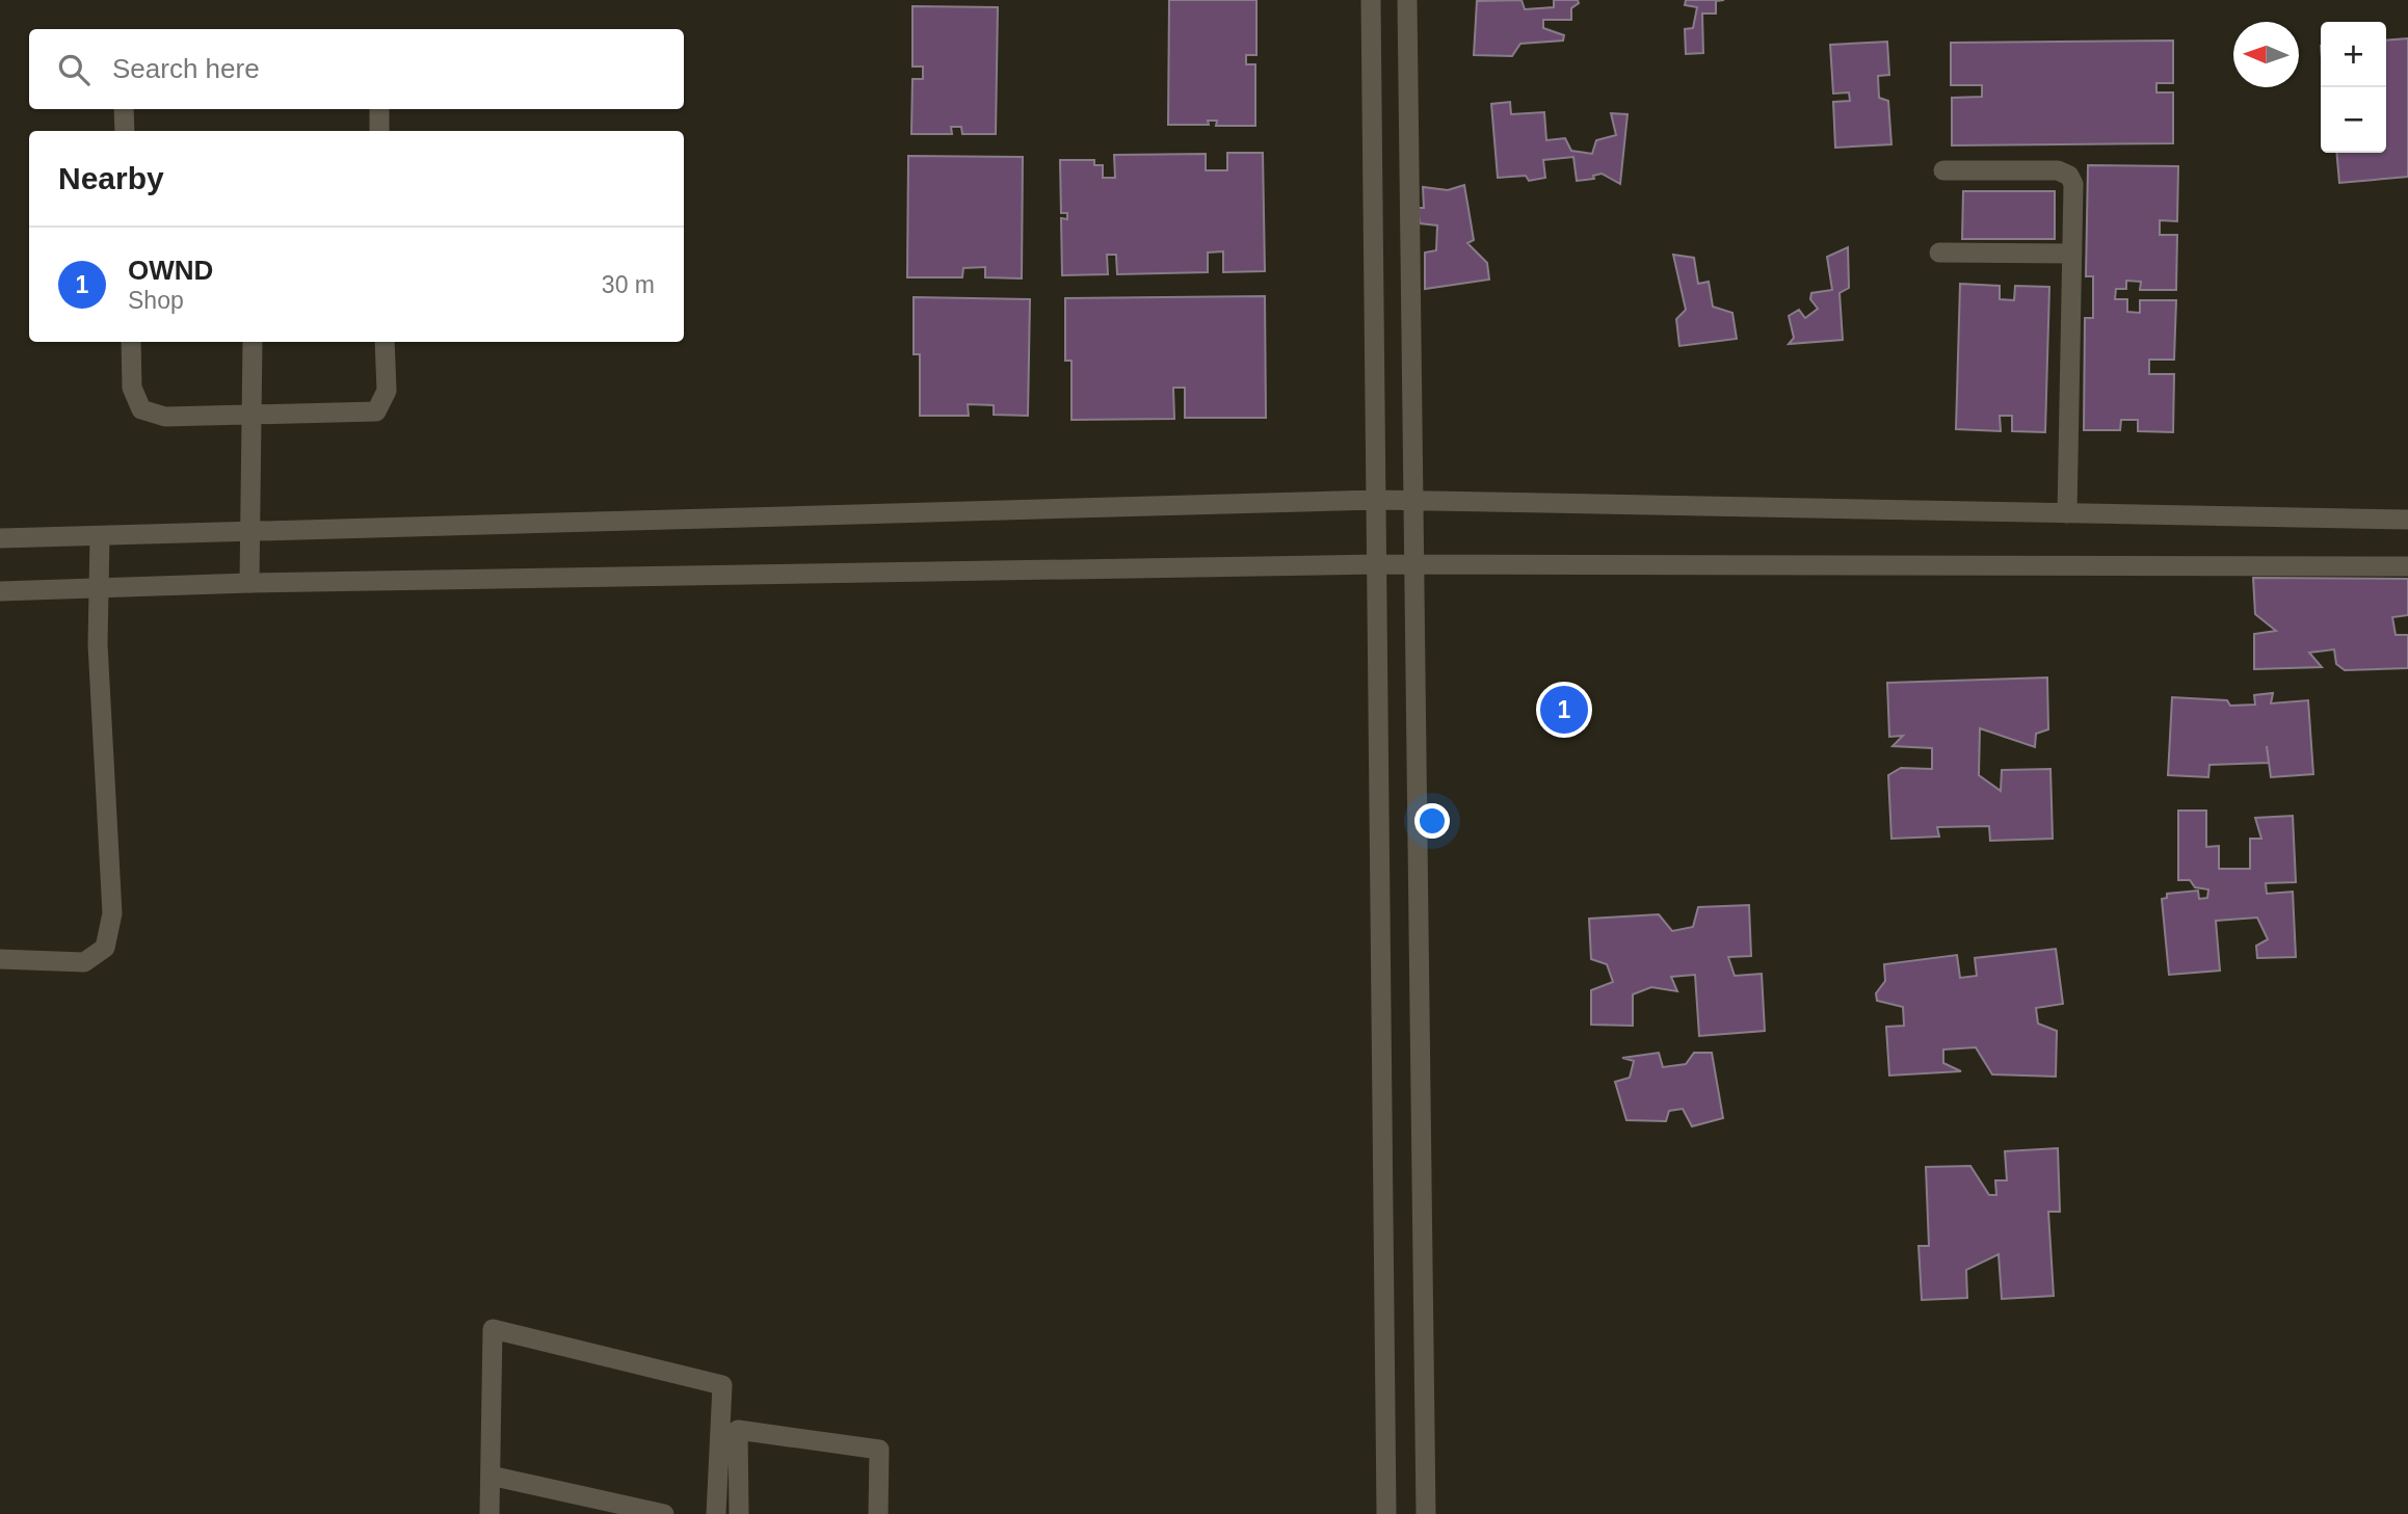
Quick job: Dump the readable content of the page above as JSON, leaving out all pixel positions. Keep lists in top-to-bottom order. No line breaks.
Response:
{"north":"left","page":{"map_buttons":["+","−"],"search":"Search here","heading":"Nearby","list":[{"mark":"1","name":"OWND","note":"Shop","value":"30 m"}],"pins":"1"}}
